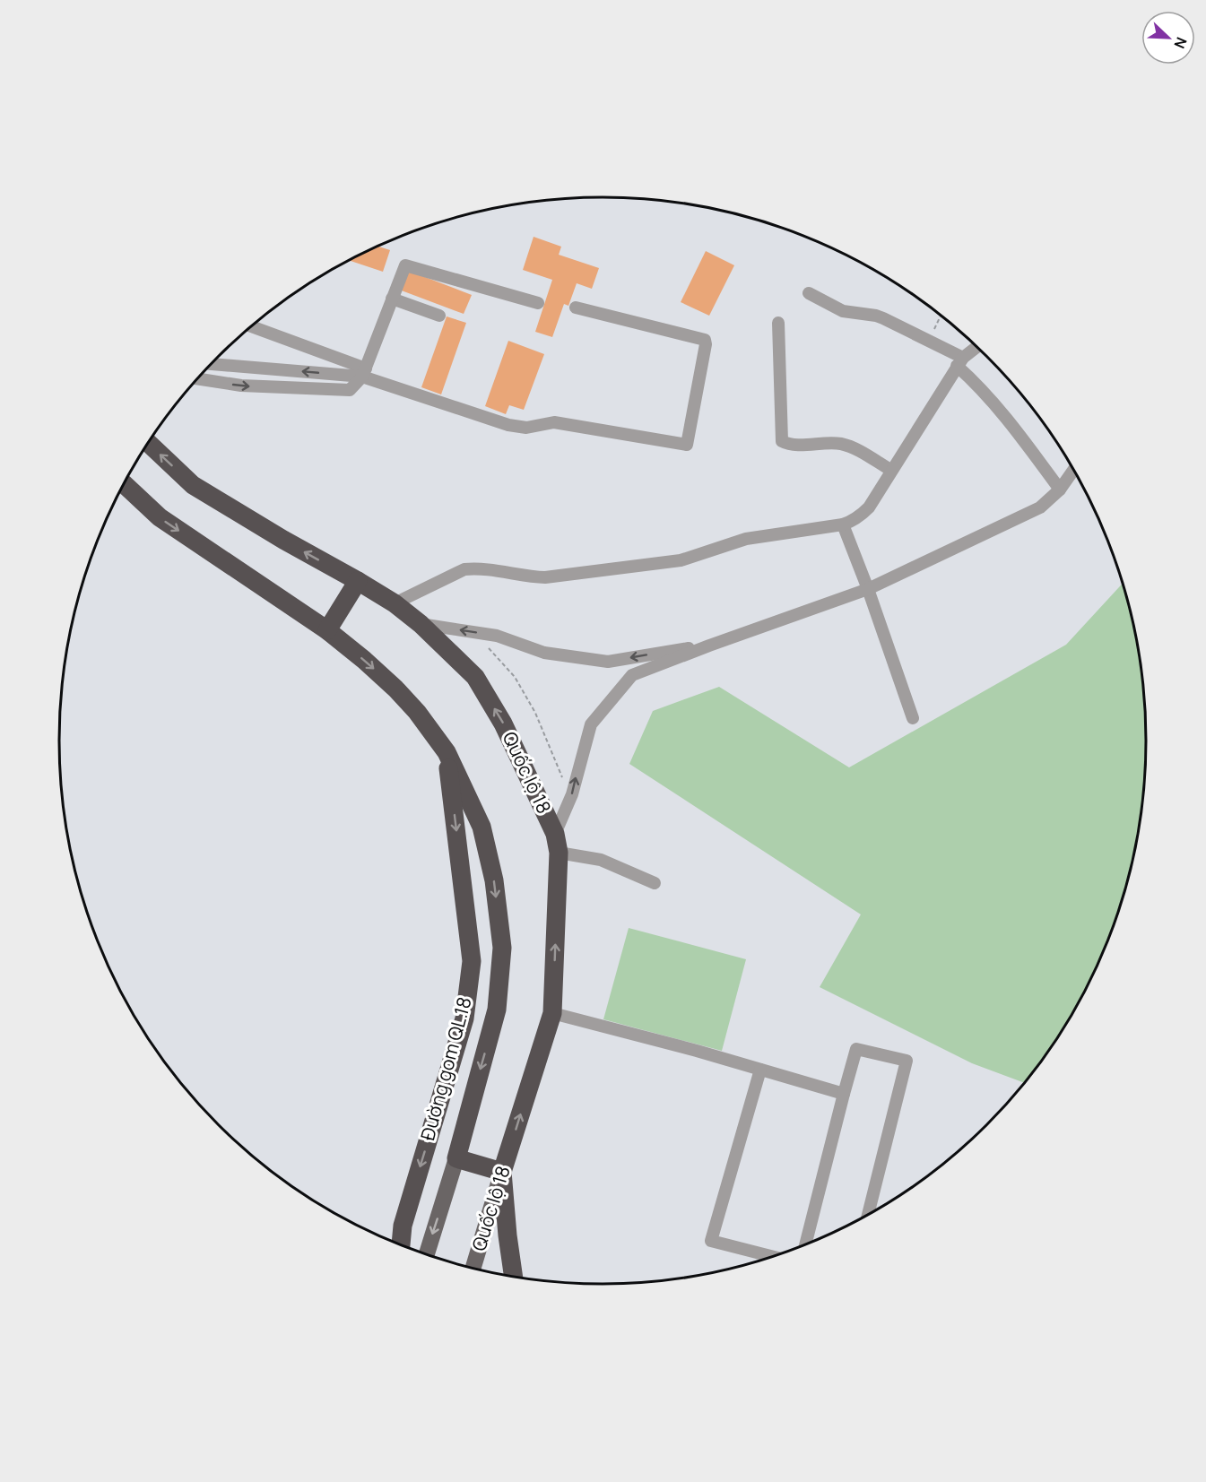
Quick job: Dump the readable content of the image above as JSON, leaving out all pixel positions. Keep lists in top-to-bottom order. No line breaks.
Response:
{"streets":{"highway":["Quốc lộ 18","Đường gom QL.18"]},"one_way":["Quốc lộ 18"],"north":"bottom right"}
